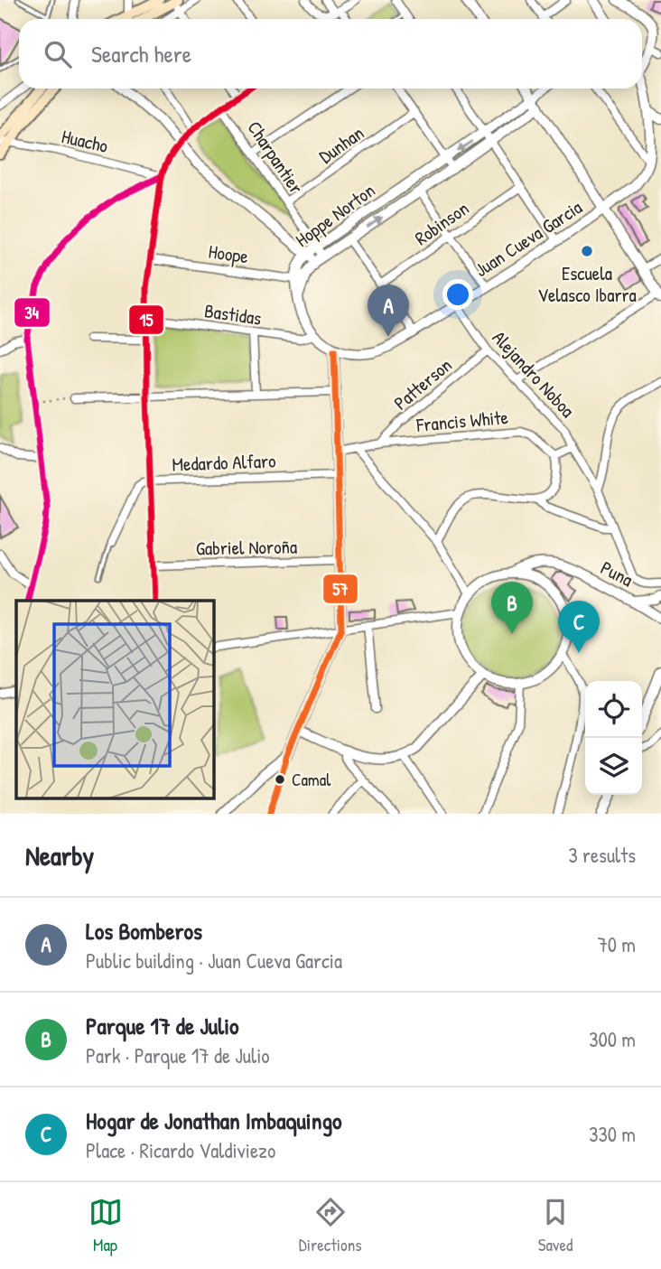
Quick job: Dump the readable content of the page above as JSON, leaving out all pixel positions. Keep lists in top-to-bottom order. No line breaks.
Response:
{"streets":{"street":["Huacho","Dunhan","Charpantier","Hoppe Norton","Robinson","Juan Cueva Garcia","Hoope","Bastidas","Alejandro Noboa","Patterson","Francis White","Medardo Alfaro","Gabriel Noroña","Puna"]},"crossings":[["Dunhan","Charpantier"],["Charpantier","Hoppe Norton"],["Hoppe Norton","Hoope"],["Hoppe Norton","Bastidas"],["Juan Cueva Garcia","Alejandro Noboa"],["Alejandro Noboa","Patterson"],["Patterson","Francis White"]],"places":["Escuela Velasco Ibarra","Camal"],"lines":["transit line 15","transit line 34","transit line 57"],"page":{"search":"Search here","pins":["A","B","C"],"heading":["Nearby","3 results"],"list":[{"mark":"A","name":"Los Bomberos","note":"Public building · Juan Cueva Garcia","value":"70 m"},{"mark":"B","name":"Parque 17 de Julio","note":"Park · Parque 17 de Julio","value":"300 m"},{"mark":"C","name":"Hogar de Jonathan Imbaquingo","note":"Place · Ricardo Valdiviezo","value":"330 m"}],"nav":["Map","Directions","Saved"]}}
